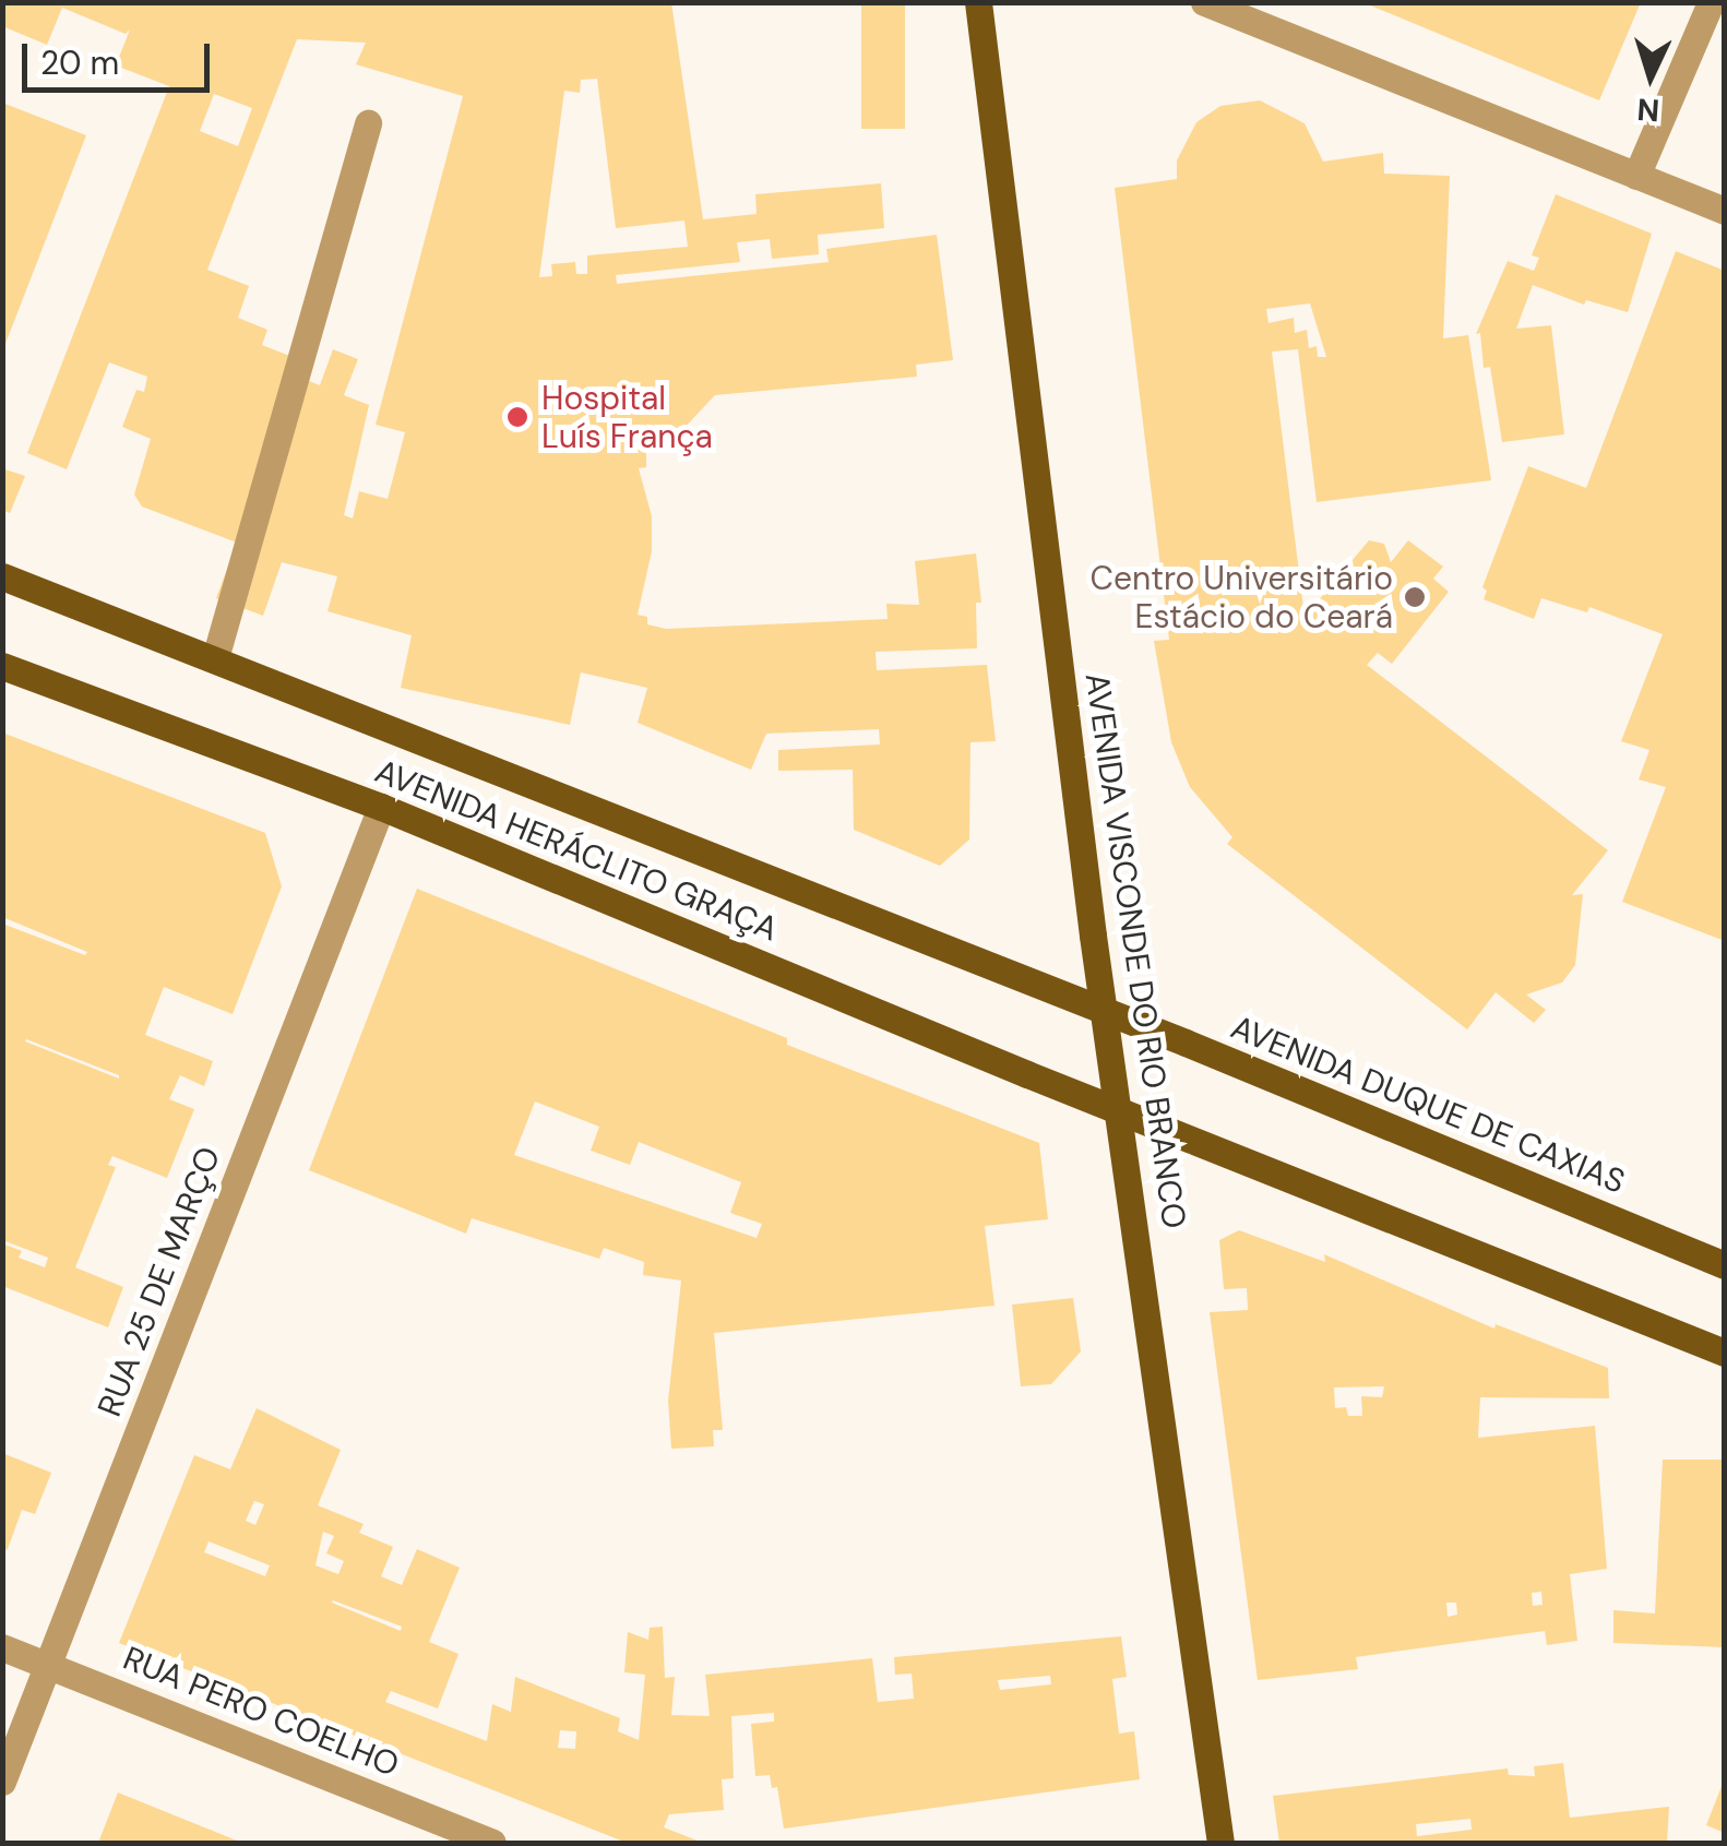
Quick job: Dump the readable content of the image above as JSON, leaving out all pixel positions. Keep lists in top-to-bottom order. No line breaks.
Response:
{"streets":{"main road":["AVENIDA HERÁCLITO GRAÇA","AVENIDA VISCONDE DO RIO BRANCO","AVENIDA DUQUE DE CAXIAS"],"street":["RUA 25 DE MARÇO","RUA PERO COELHO"]},"crossings":[["AVENIDA HERÁCLITO GRAÇA","AVENIDA VISCONDE DO RIO BRANCO"],["AVENIDA HERÁCLITO GRAÇA","AVENIDA DUQUE DE CAXIAS"],["AVENIDA HERÁCLITO GRAÇA","RUA 25 DE MARÇO"],["AVENIDA VISCONDE DO RIO BRANCO","AVENIDA DUQUE DE CAXIAS"],["RUA 25 DE MARÇO","RUA PERO COELHO"]],"places":["Hospital Luís França","Centro Universitário Estácio do Ceará"],"scale_bar":"20 m","north":"bottom"}
